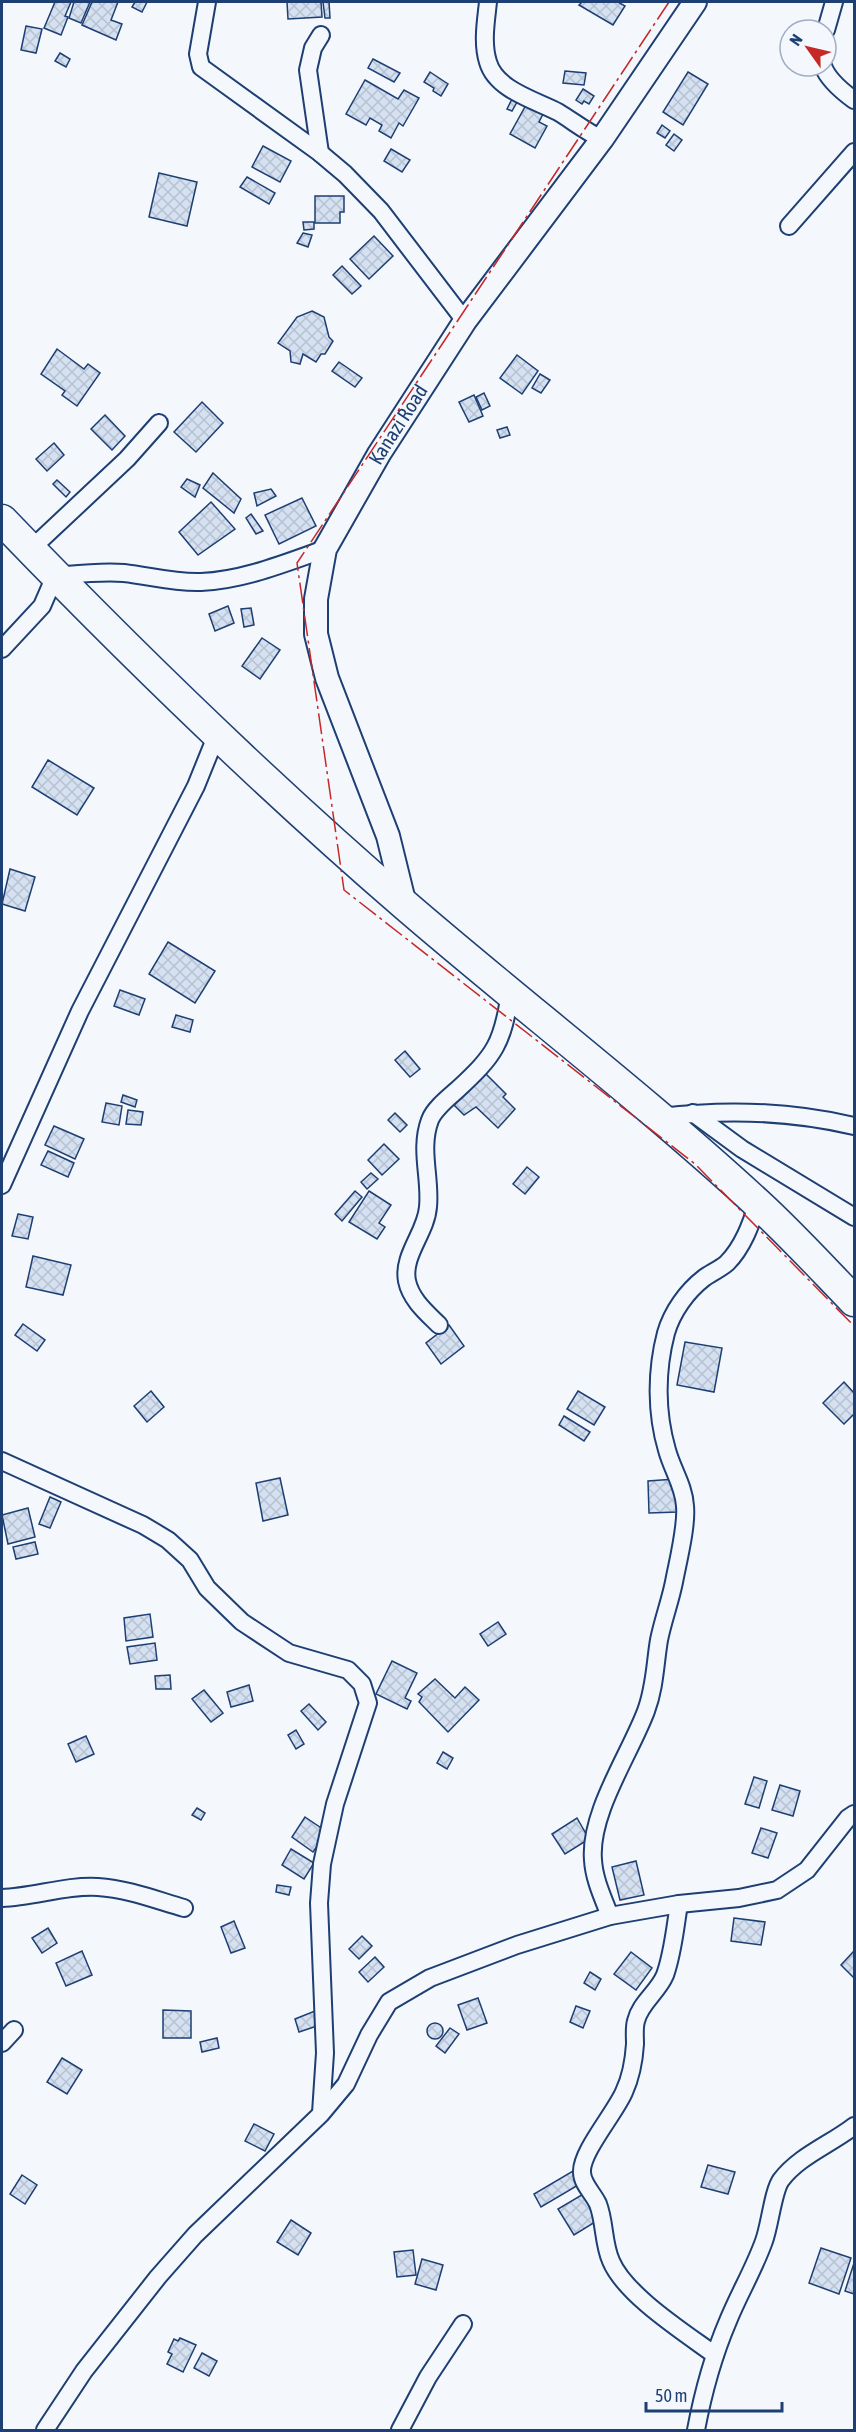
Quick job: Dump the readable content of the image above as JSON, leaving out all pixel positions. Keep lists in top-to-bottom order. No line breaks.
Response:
{"streets":{"main road":["Kanazi Road"]},"scale_bar":"50 m","north":"top left"}
